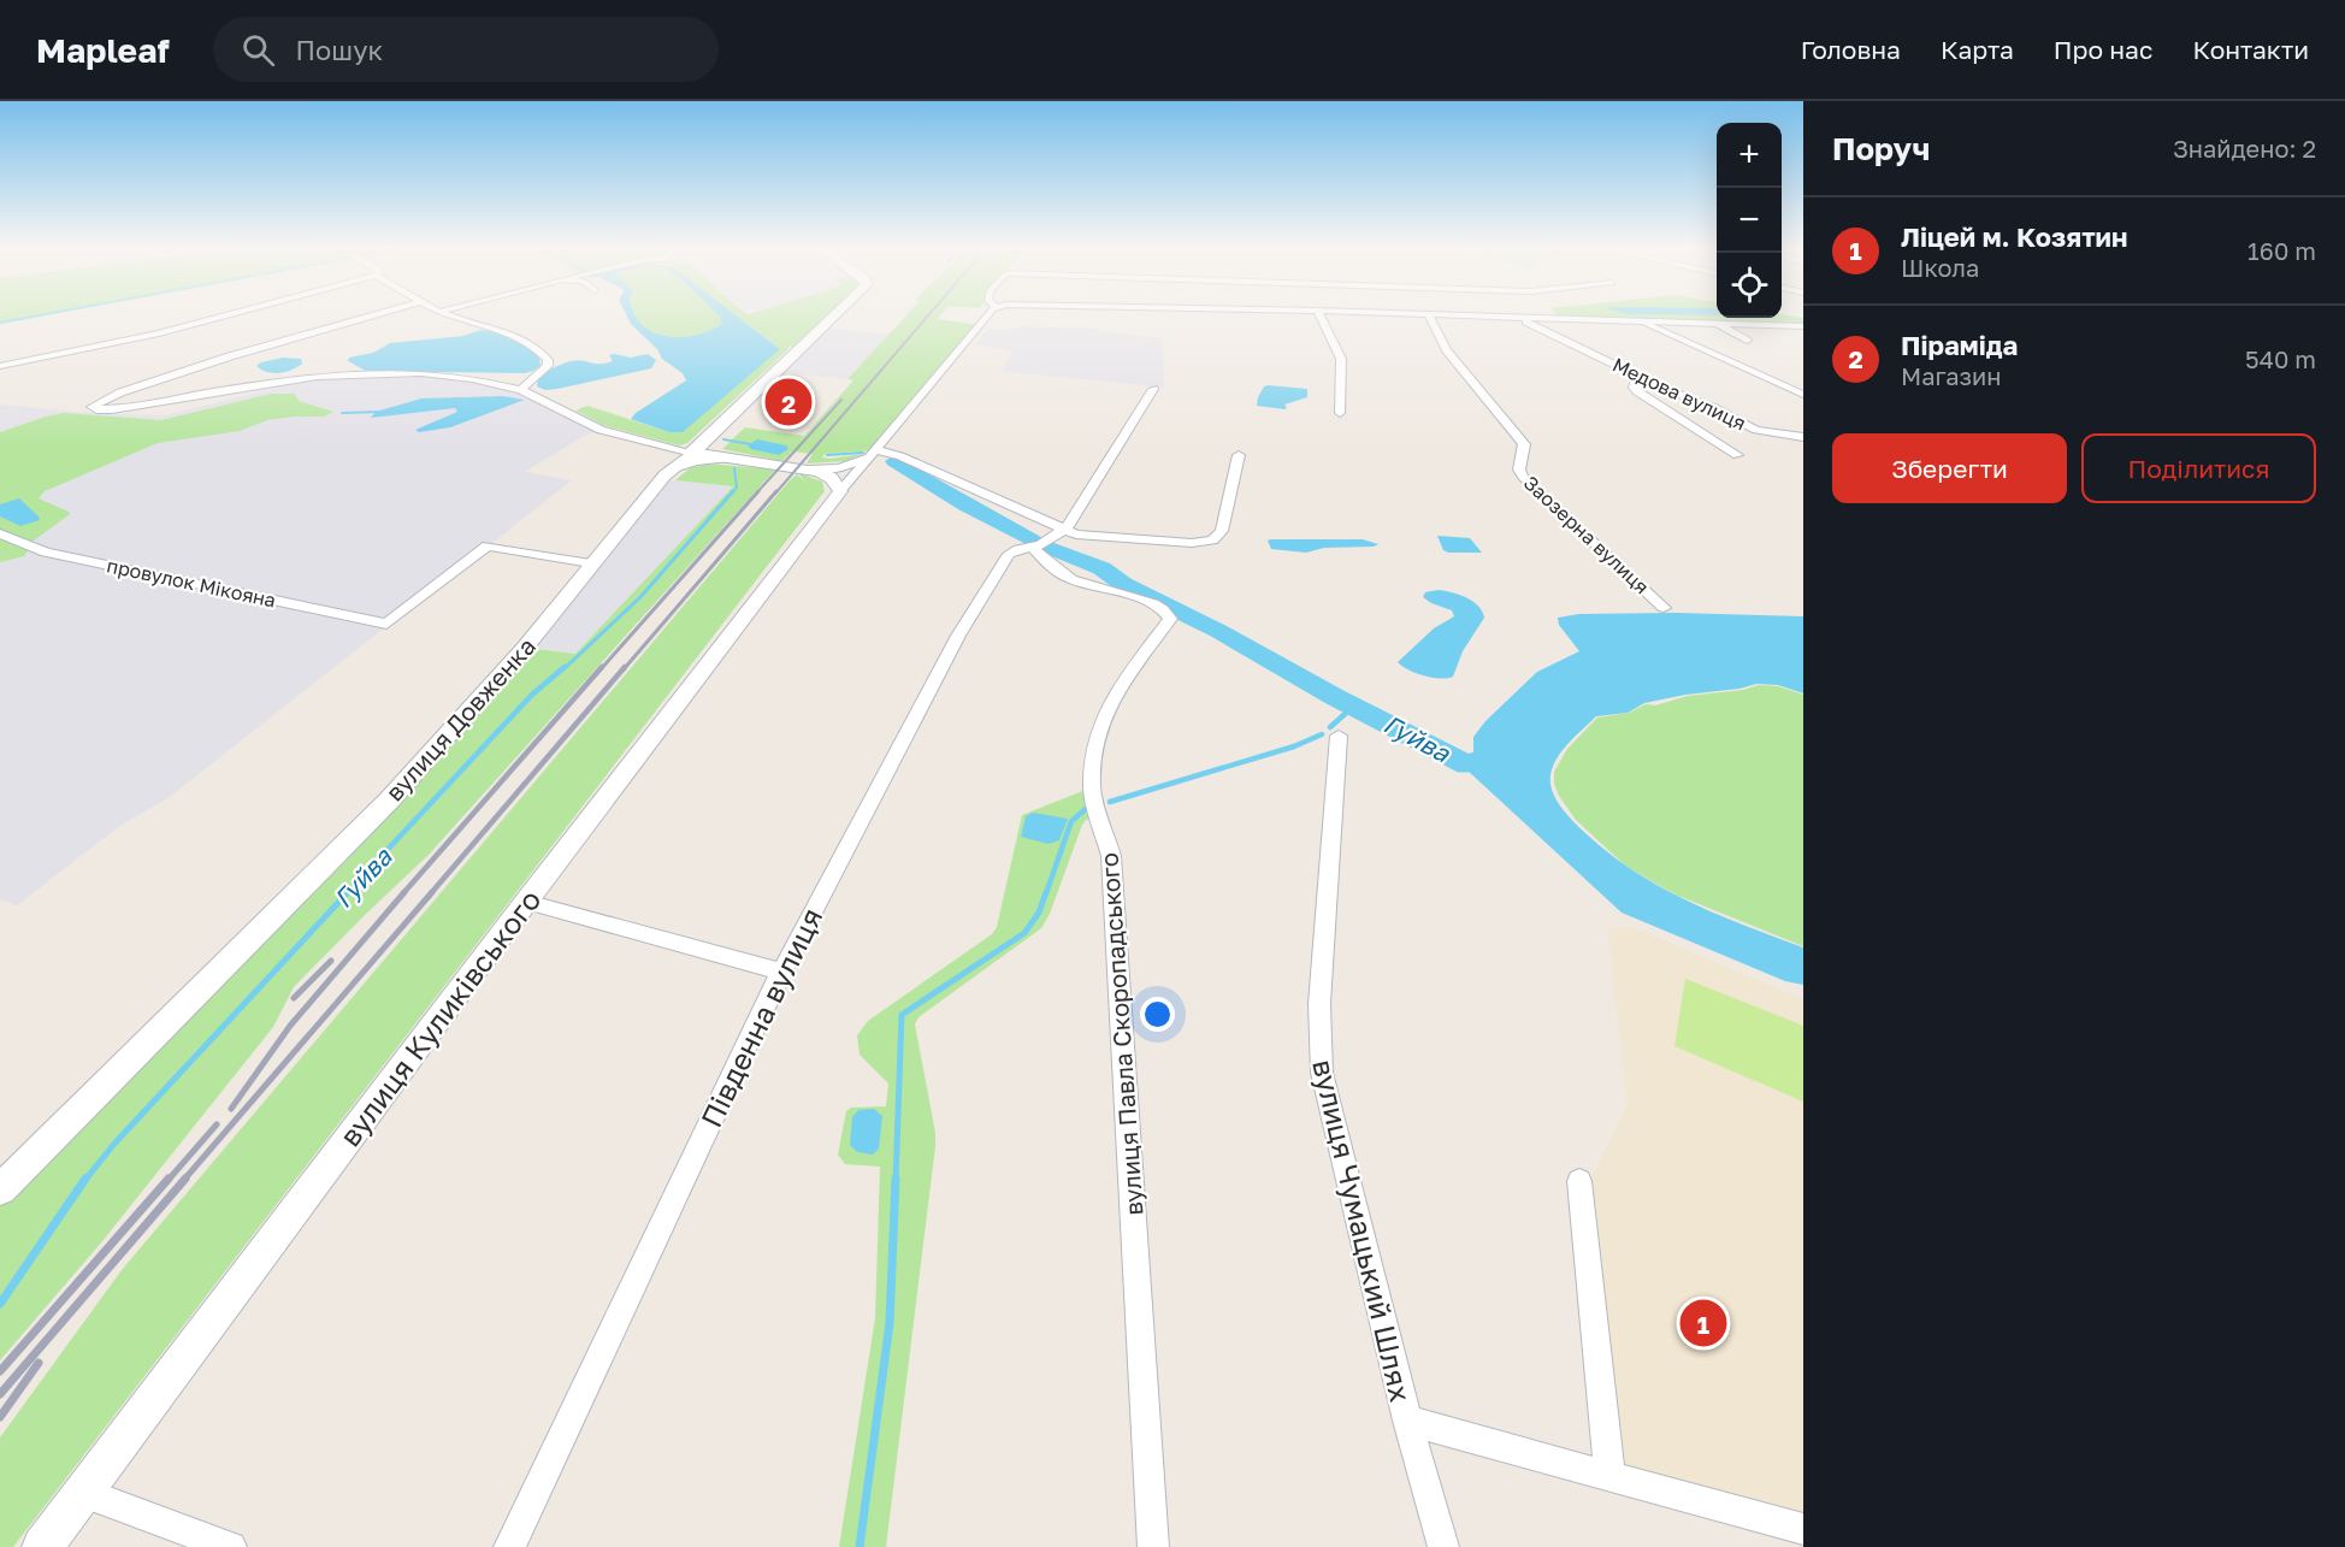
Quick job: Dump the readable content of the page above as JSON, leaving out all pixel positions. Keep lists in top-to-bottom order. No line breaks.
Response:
{"streets":{"main road":["вулиця Довженка"],"street":["Медова вулиця","Заозерна вулиця","провулок Мікояна","вулиця Куликівського","Південна вулиця","вулиця Павла Скоропадського","вулиця Чумацький Шлях"]},"crossings":[["провулок Мікояна","вулиця Довженка"],["Південна вулиця","вулиця Павла Скоропадського"]],"water":["Гуйва"],"page":{"header":"Mapleaf","search":"Пошук","nav":["Головна","Карта","Про нас","Контакти"],"heading":["Поруч","Знайдено: 2"],"map_buttons":["+","−"],"list":[{"mark":"1","name":"Ліцей м. Козятин","note":"Школа","value":"160 m"},{"mark":"2","name":"Піраміда","note":"Магазин","value":"540 m"}],"pins":["2","1"],"buttons":["Зберегти","Поділитися"]}}
